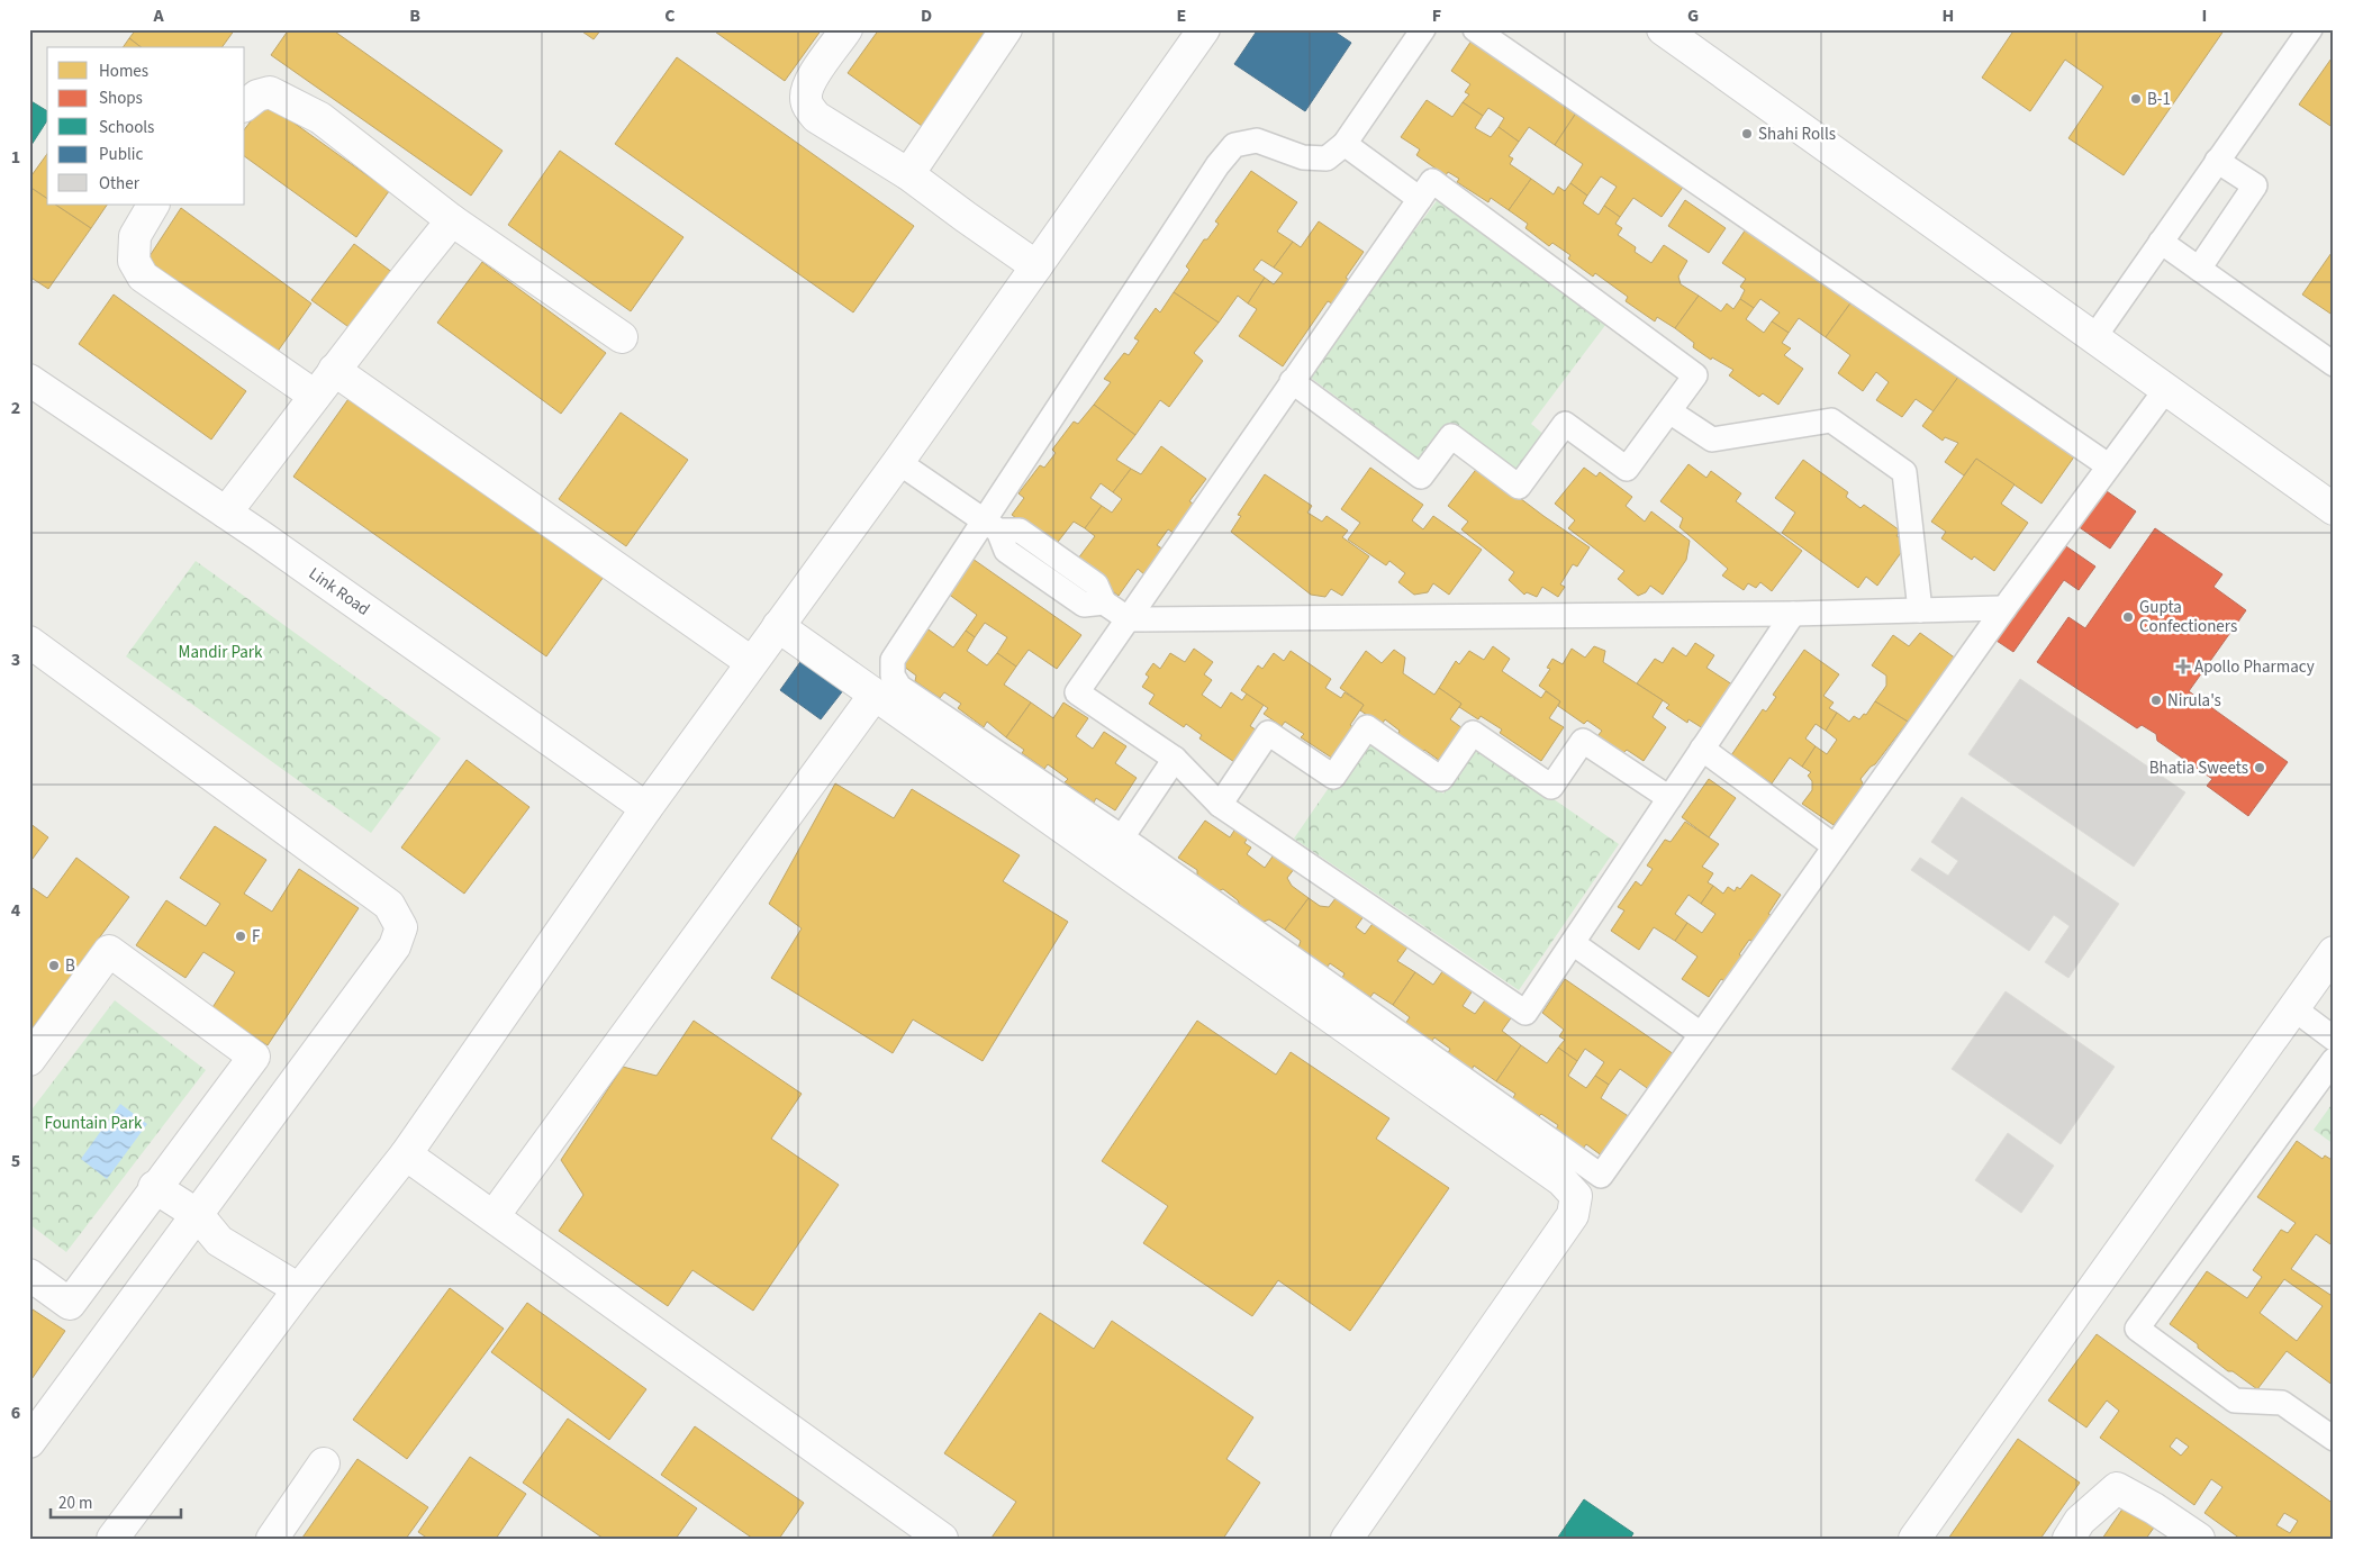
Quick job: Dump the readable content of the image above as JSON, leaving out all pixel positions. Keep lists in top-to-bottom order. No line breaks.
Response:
{"streets":{"street":["Link Road"]},"parks":["Mandir Park","Fountain Park"],"places":{"other":["B-1","Shahi Rolls","Gupta Confectioners","Nirula's","Bhatia Sweets","F","B"],"health":["Apollo Pharmacy"]},"legend":["Homes","Shops","Schools","Public","Other"],"scale_bar":"20 m","grid":{"columns":["A","B","C","D","E","F","G","H","I"],"rows":["1","2","3","4","5","6"]}}
